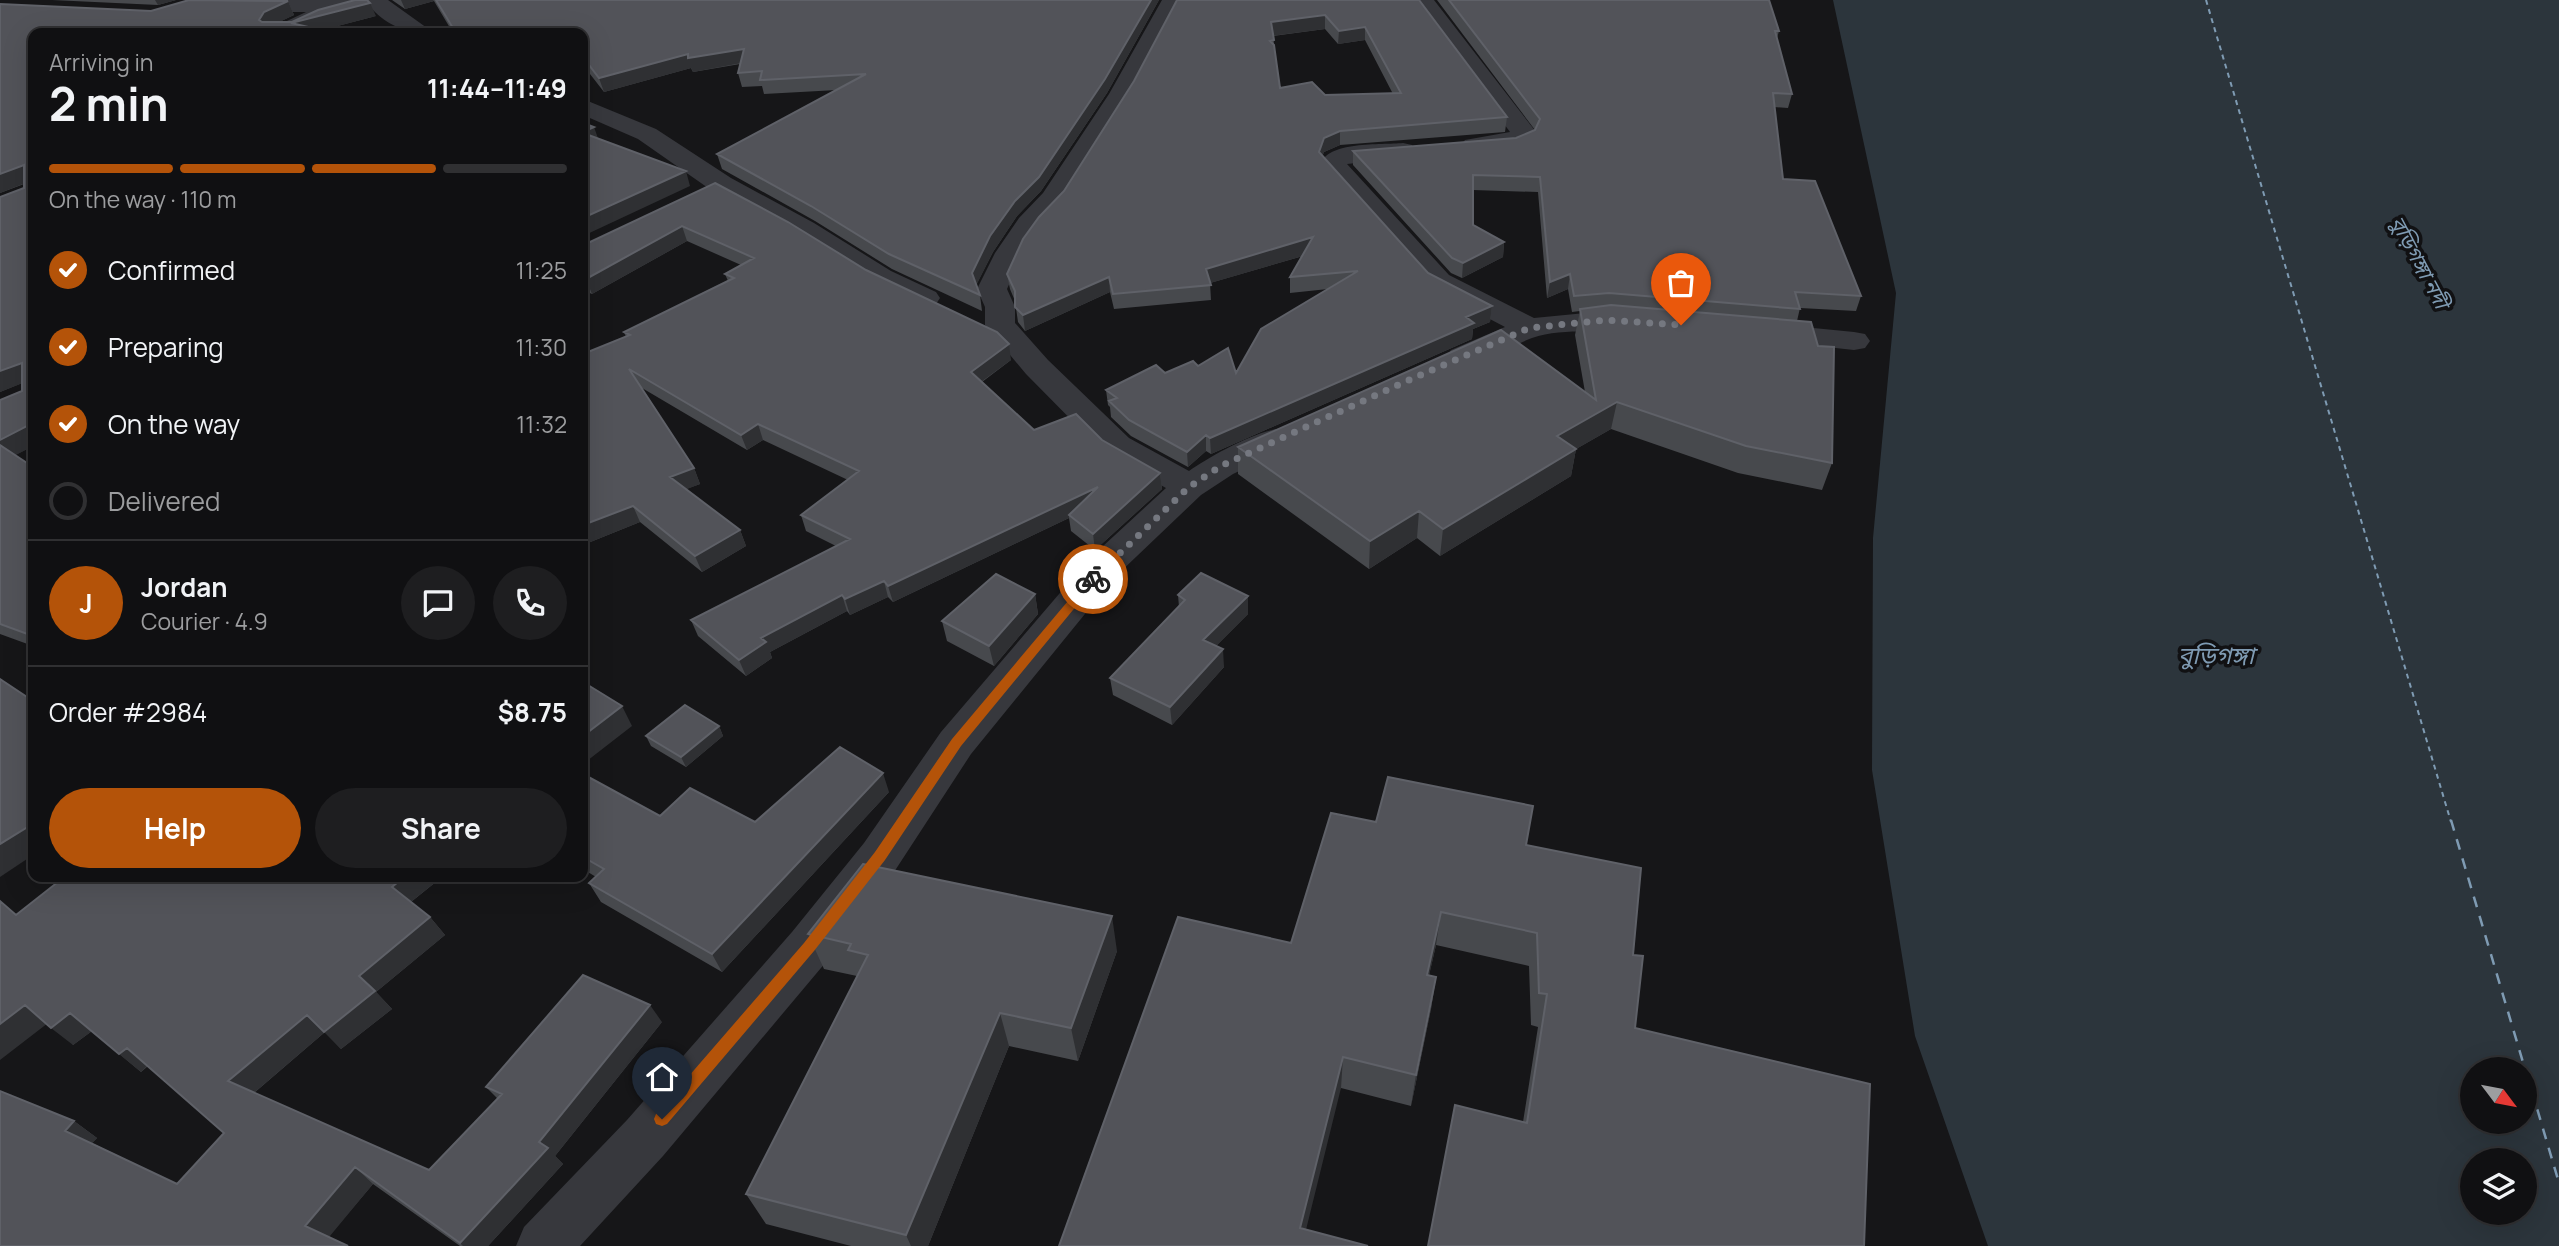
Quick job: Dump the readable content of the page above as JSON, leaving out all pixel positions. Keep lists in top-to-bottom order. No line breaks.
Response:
{"water":["বুড়িগঙ্গা নদী","বুড়িগঙ্গা"],"north":"bottom right","page":{"heading":["2 min","Arriving in","11:44–11:49"],"panel":["Jordan","Courier · 4.9","Order #2984","$8.75"],"bar":"On the way · 110 m","list":[["Confirmed","11:25"],["Preparing","11:30"],["On the way","11:32"],"Delivered"],"round":"J","buttons":["Help","Share"]}}
